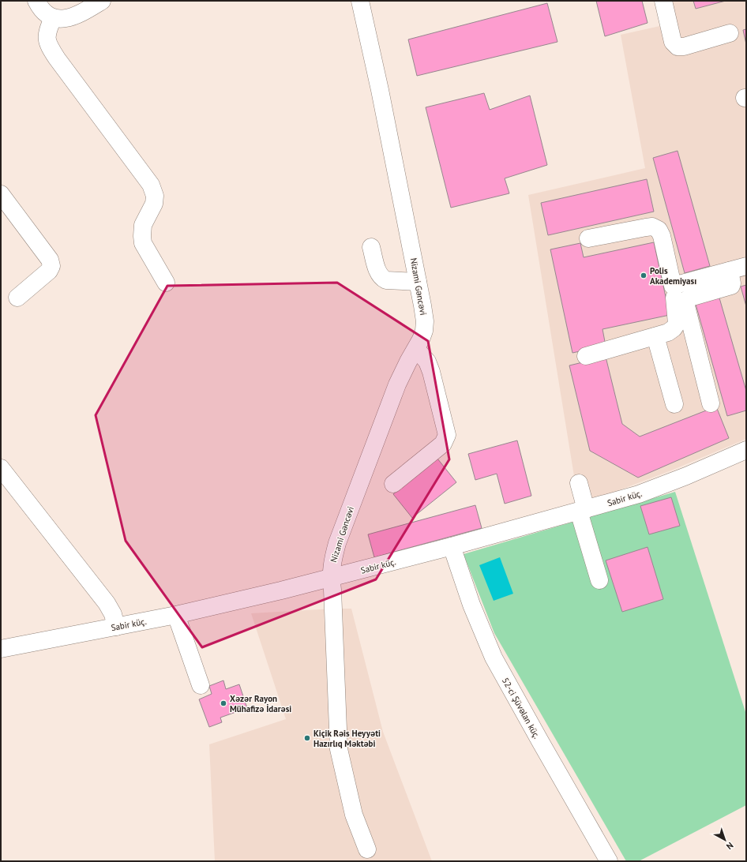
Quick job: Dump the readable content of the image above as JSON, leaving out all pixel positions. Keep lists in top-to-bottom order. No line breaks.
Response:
{"streets":{"street":["Nizami Gəncəvi","Sabir küç.","52-ci Şüvəlan küç."]},"crossings":[["Nizami Gəncəvi","Sabir küç."],["Sabir küç.","52-ci Şüvəlan küç."]],"places":["Polis Akademiyası","Xəzər Rayon Mühafizə İdarəsi","Kiçik Rəis Heyyəti Hazırlıq Məktəbi"],"north":"bottom right"}
